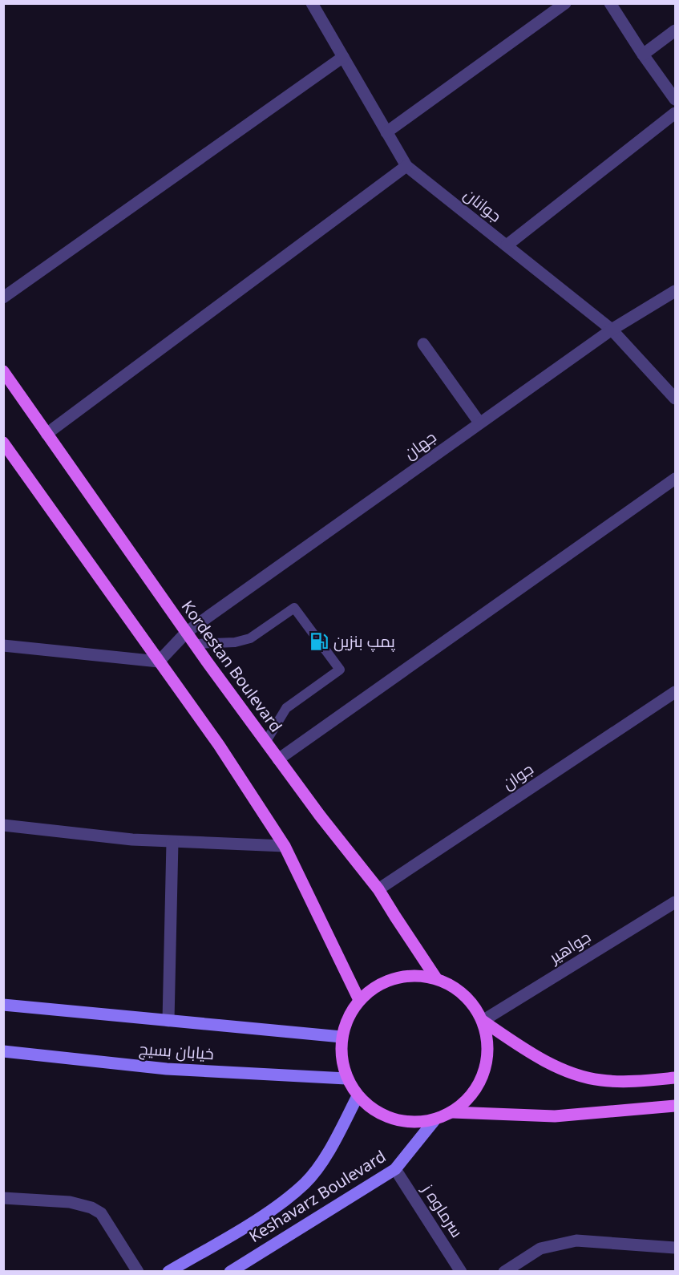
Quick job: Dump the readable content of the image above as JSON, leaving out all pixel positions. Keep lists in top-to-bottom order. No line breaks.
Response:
{"streets":{"main road":["Kordestan Boulevard","خیابان بسیج","Keshavarz Boulevard"],"street":["جوانان","جهان","جوان","جواهیر","سرماوه ز"]},"crossings":[["جوانان","جهان"],["جهان","Kordestan Boulevard"],["Kordestan Boulevard","جوان"],["Kordestan Boulevard","جواهیر"],["Kordestan Boulevard","خیابان بسیج"],["Kordestan Boulevard","Keshavarz Boulevard"],["جواهیر","خیابان بسیج"],["جواهیر","Keshavarz Boulevard"],["خیابان بسیج","Keshavarz Boulevard"],["Keshavarz Boulevard","سرماوه ز"]],"places":{"fuel station":["پمپ بنزین"]}}
